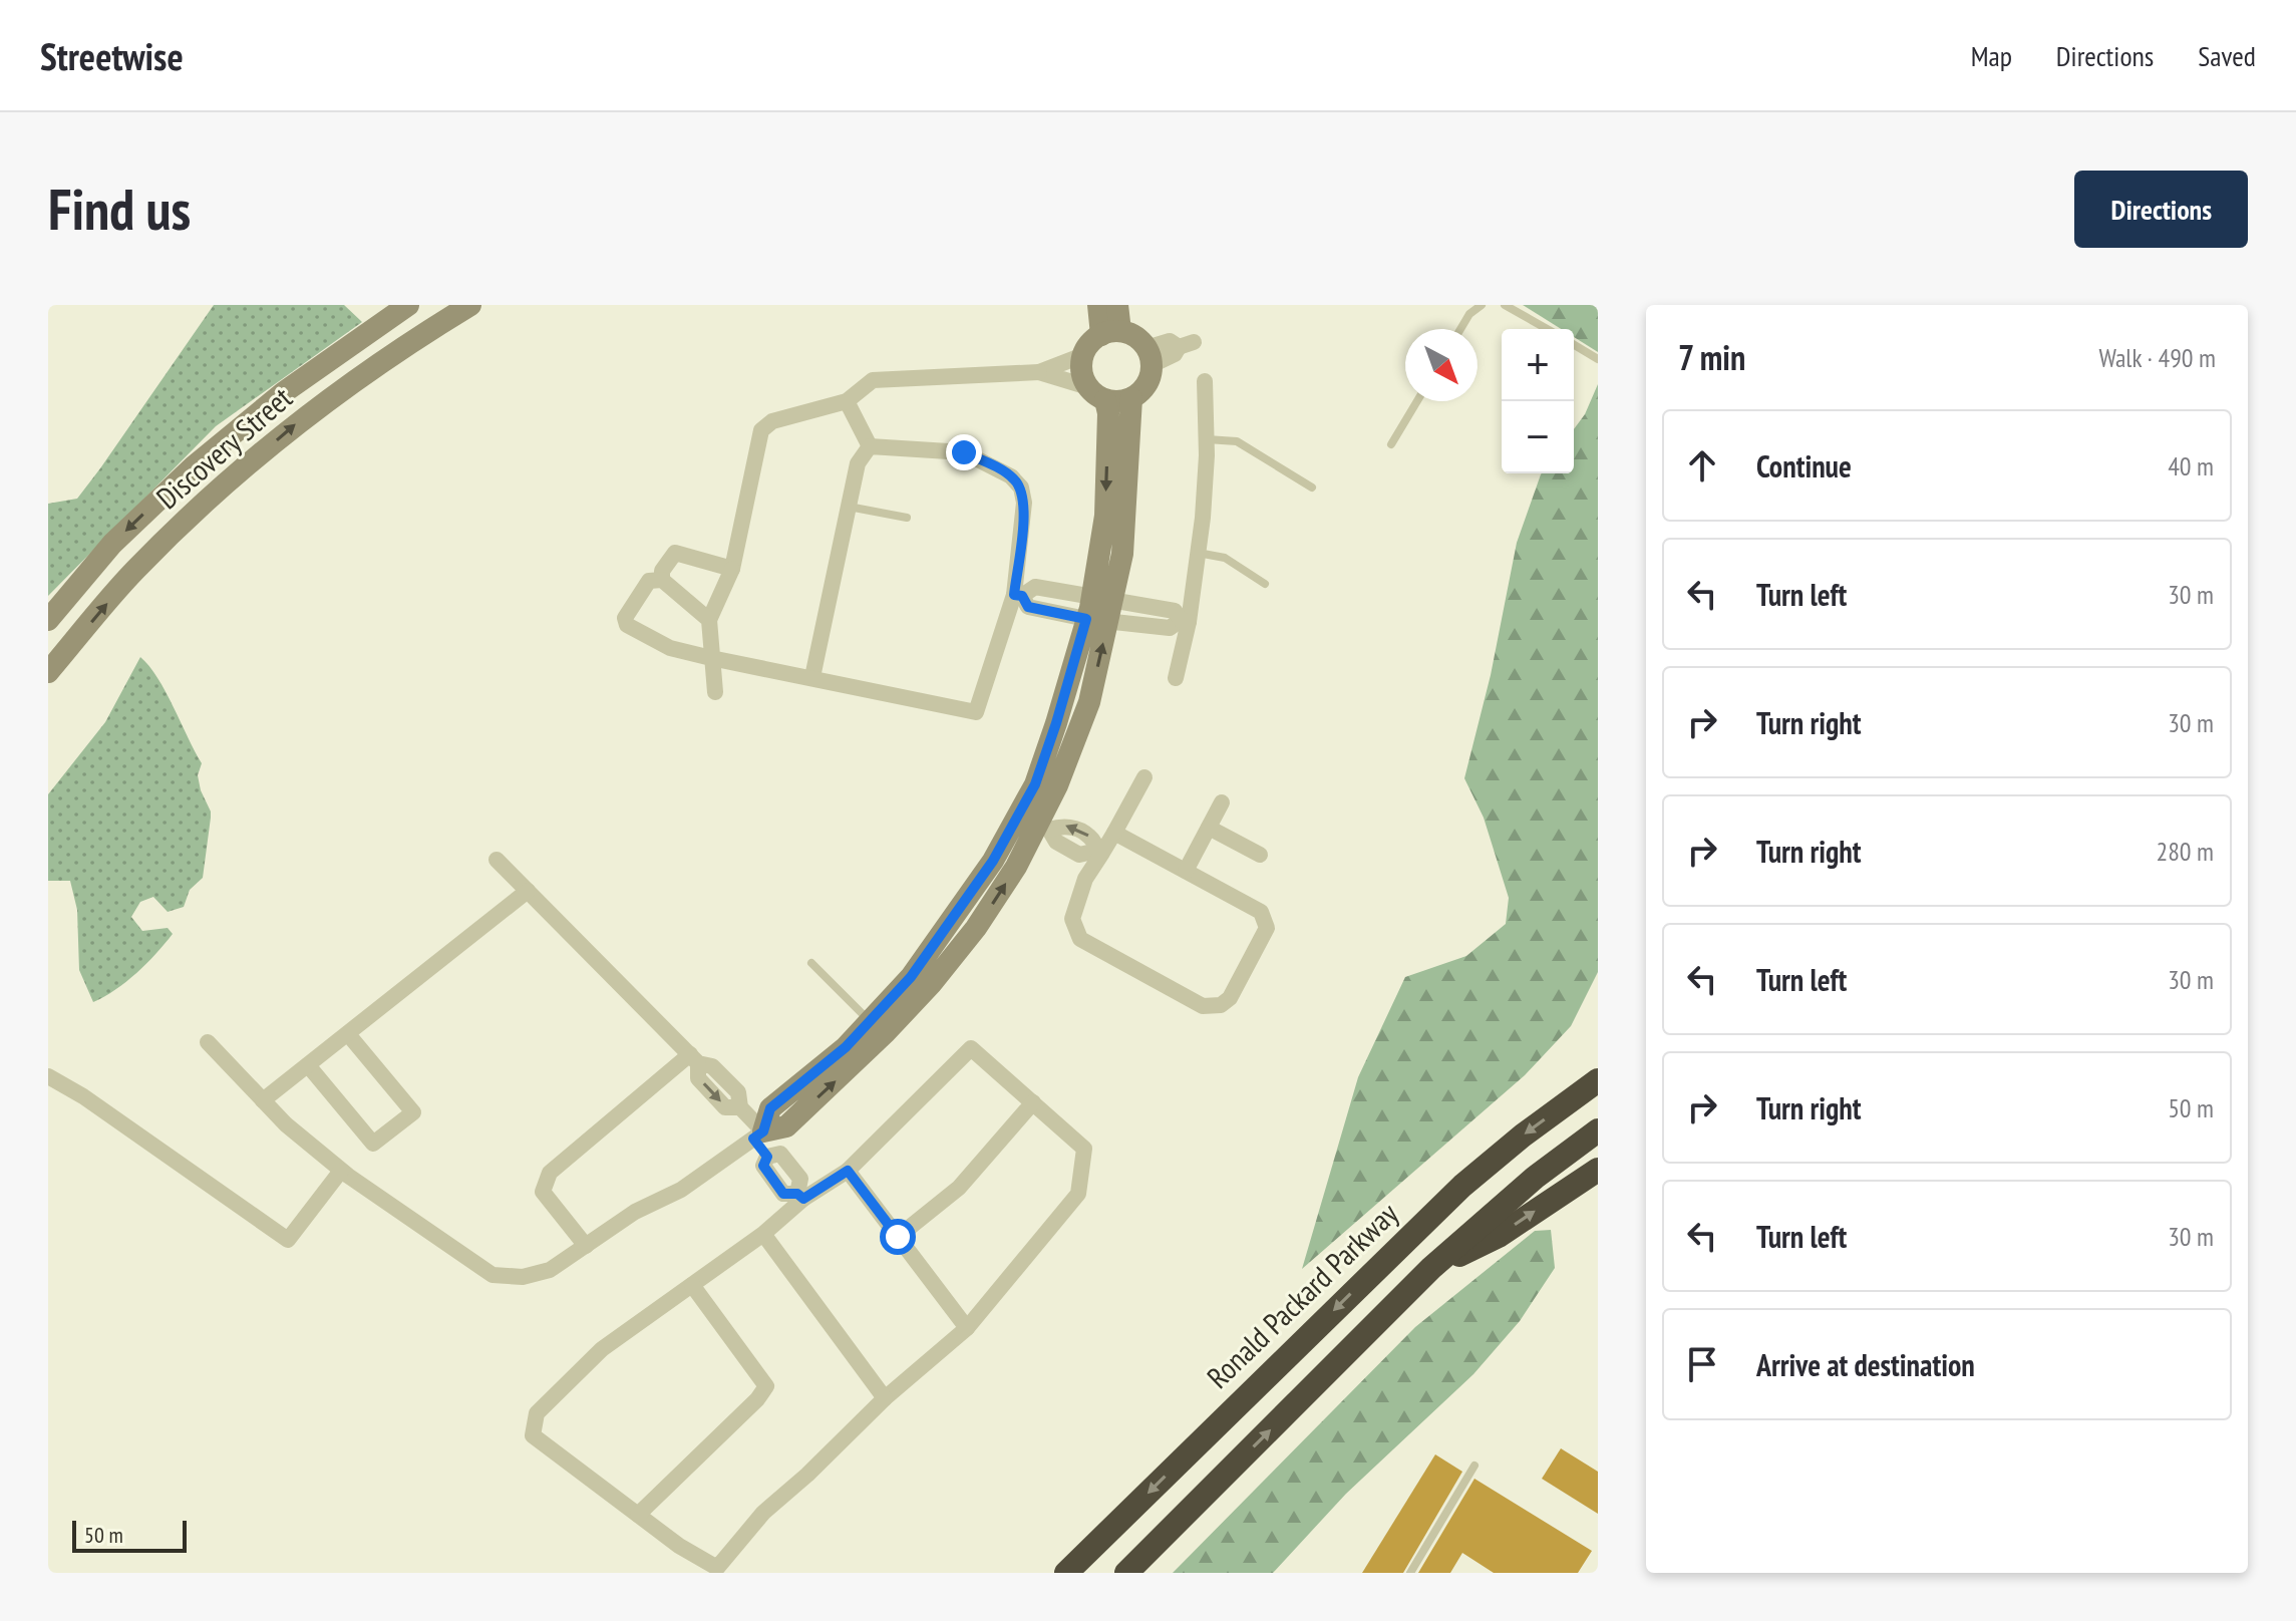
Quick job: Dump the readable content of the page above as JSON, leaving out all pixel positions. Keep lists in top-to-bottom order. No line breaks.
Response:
{"streets":{"highway":["Ronald Packard Parkway"],"street":["Discovery Street"]},"scale_bar":"50 m","north":"bottom right","page":{"header":"Streetwise","nav":["Map","Directions","Saved"],"buttons":"Directions","title":"Find us","heading":["7 min","Walk · 490 m"],"map_buttons":["+","−"],"list":[["Continue","40 m"],["Turn left","30 m"],["Turn right","30 m"],["Turn right","280 m"],["Turn left","30 m"],["Turn right","50 m"],["Turn left","30 m"],"Arrive at destination"],"scale":"50 m"}}
